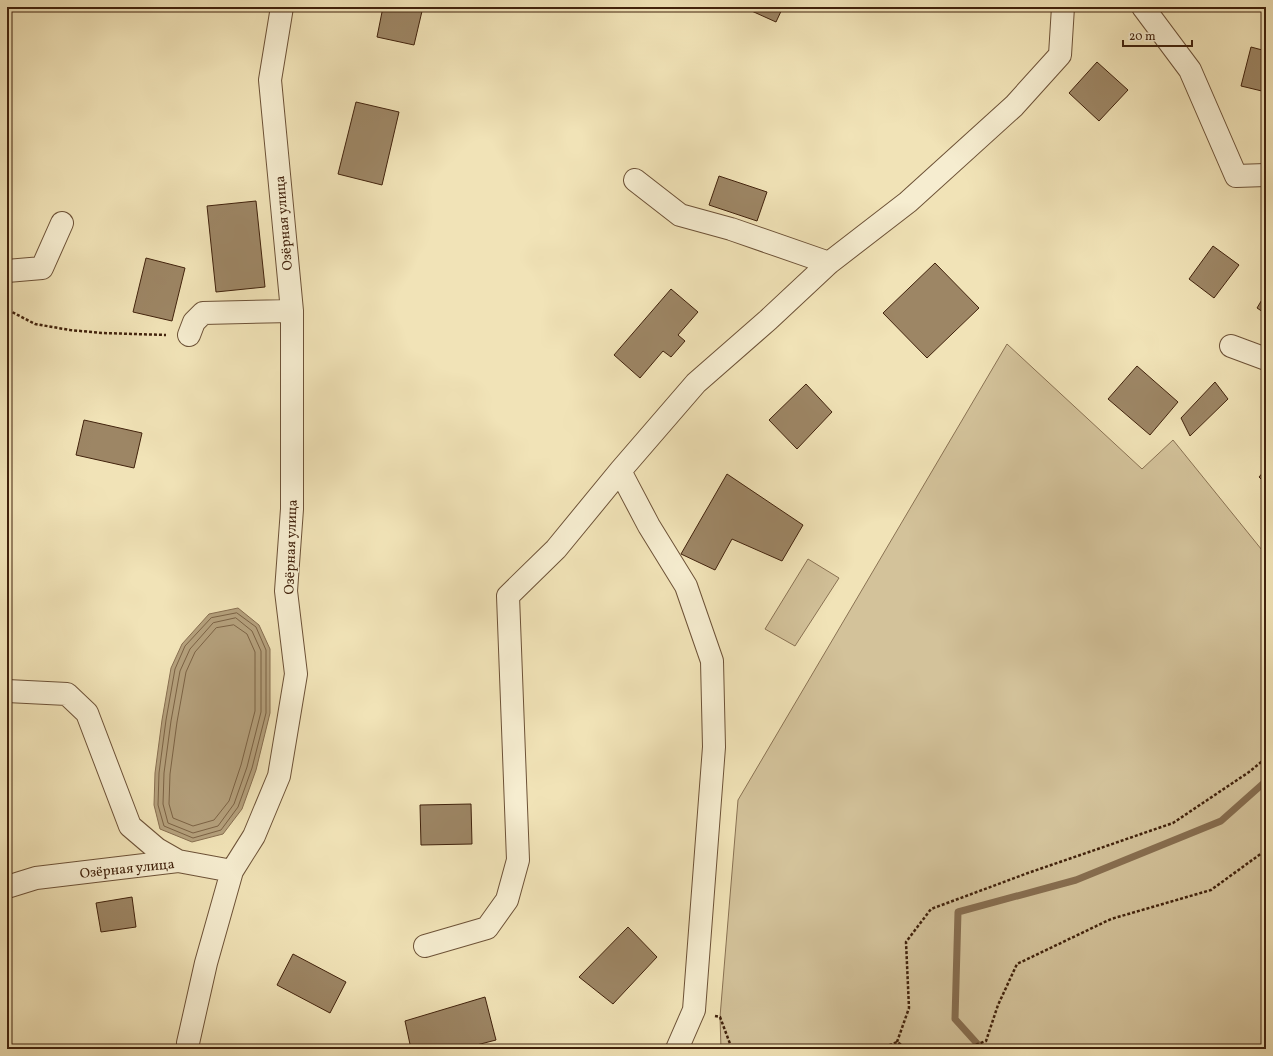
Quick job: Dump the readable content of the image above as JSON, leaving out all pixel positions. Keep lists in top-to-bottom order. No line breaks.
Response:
{"streets":{"street":["Озёрная улица"]},"scale_bar":"20 m"}
